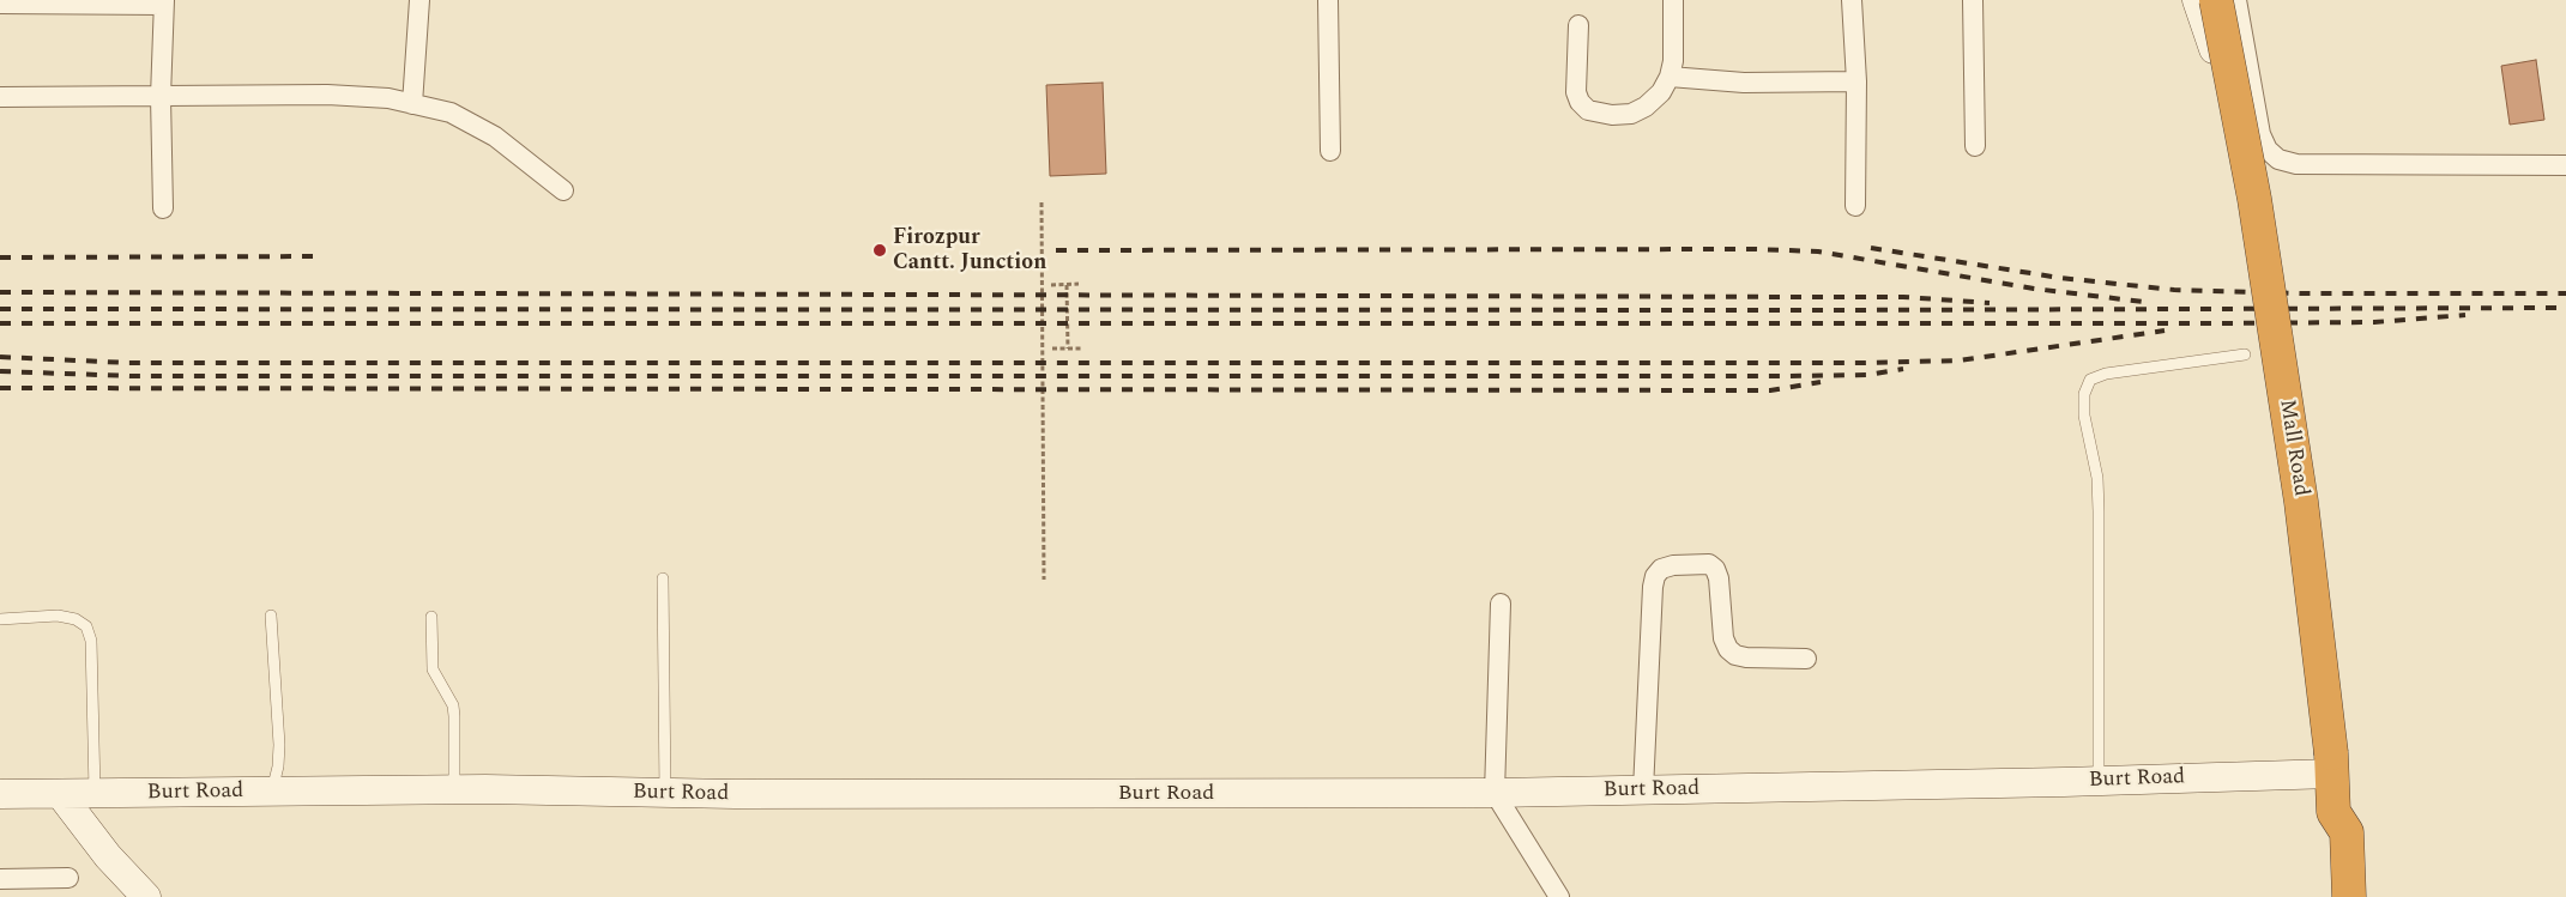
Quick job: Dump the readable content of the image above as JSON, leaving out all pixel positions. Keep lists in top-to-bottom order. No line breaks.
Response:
{"streets":{"highway":["Mall Road"],"street":["Burt Road"]},"crossings":[["Mall Road","Burt Road"]],"places":["Firozpur Cantt. Junction"]}
